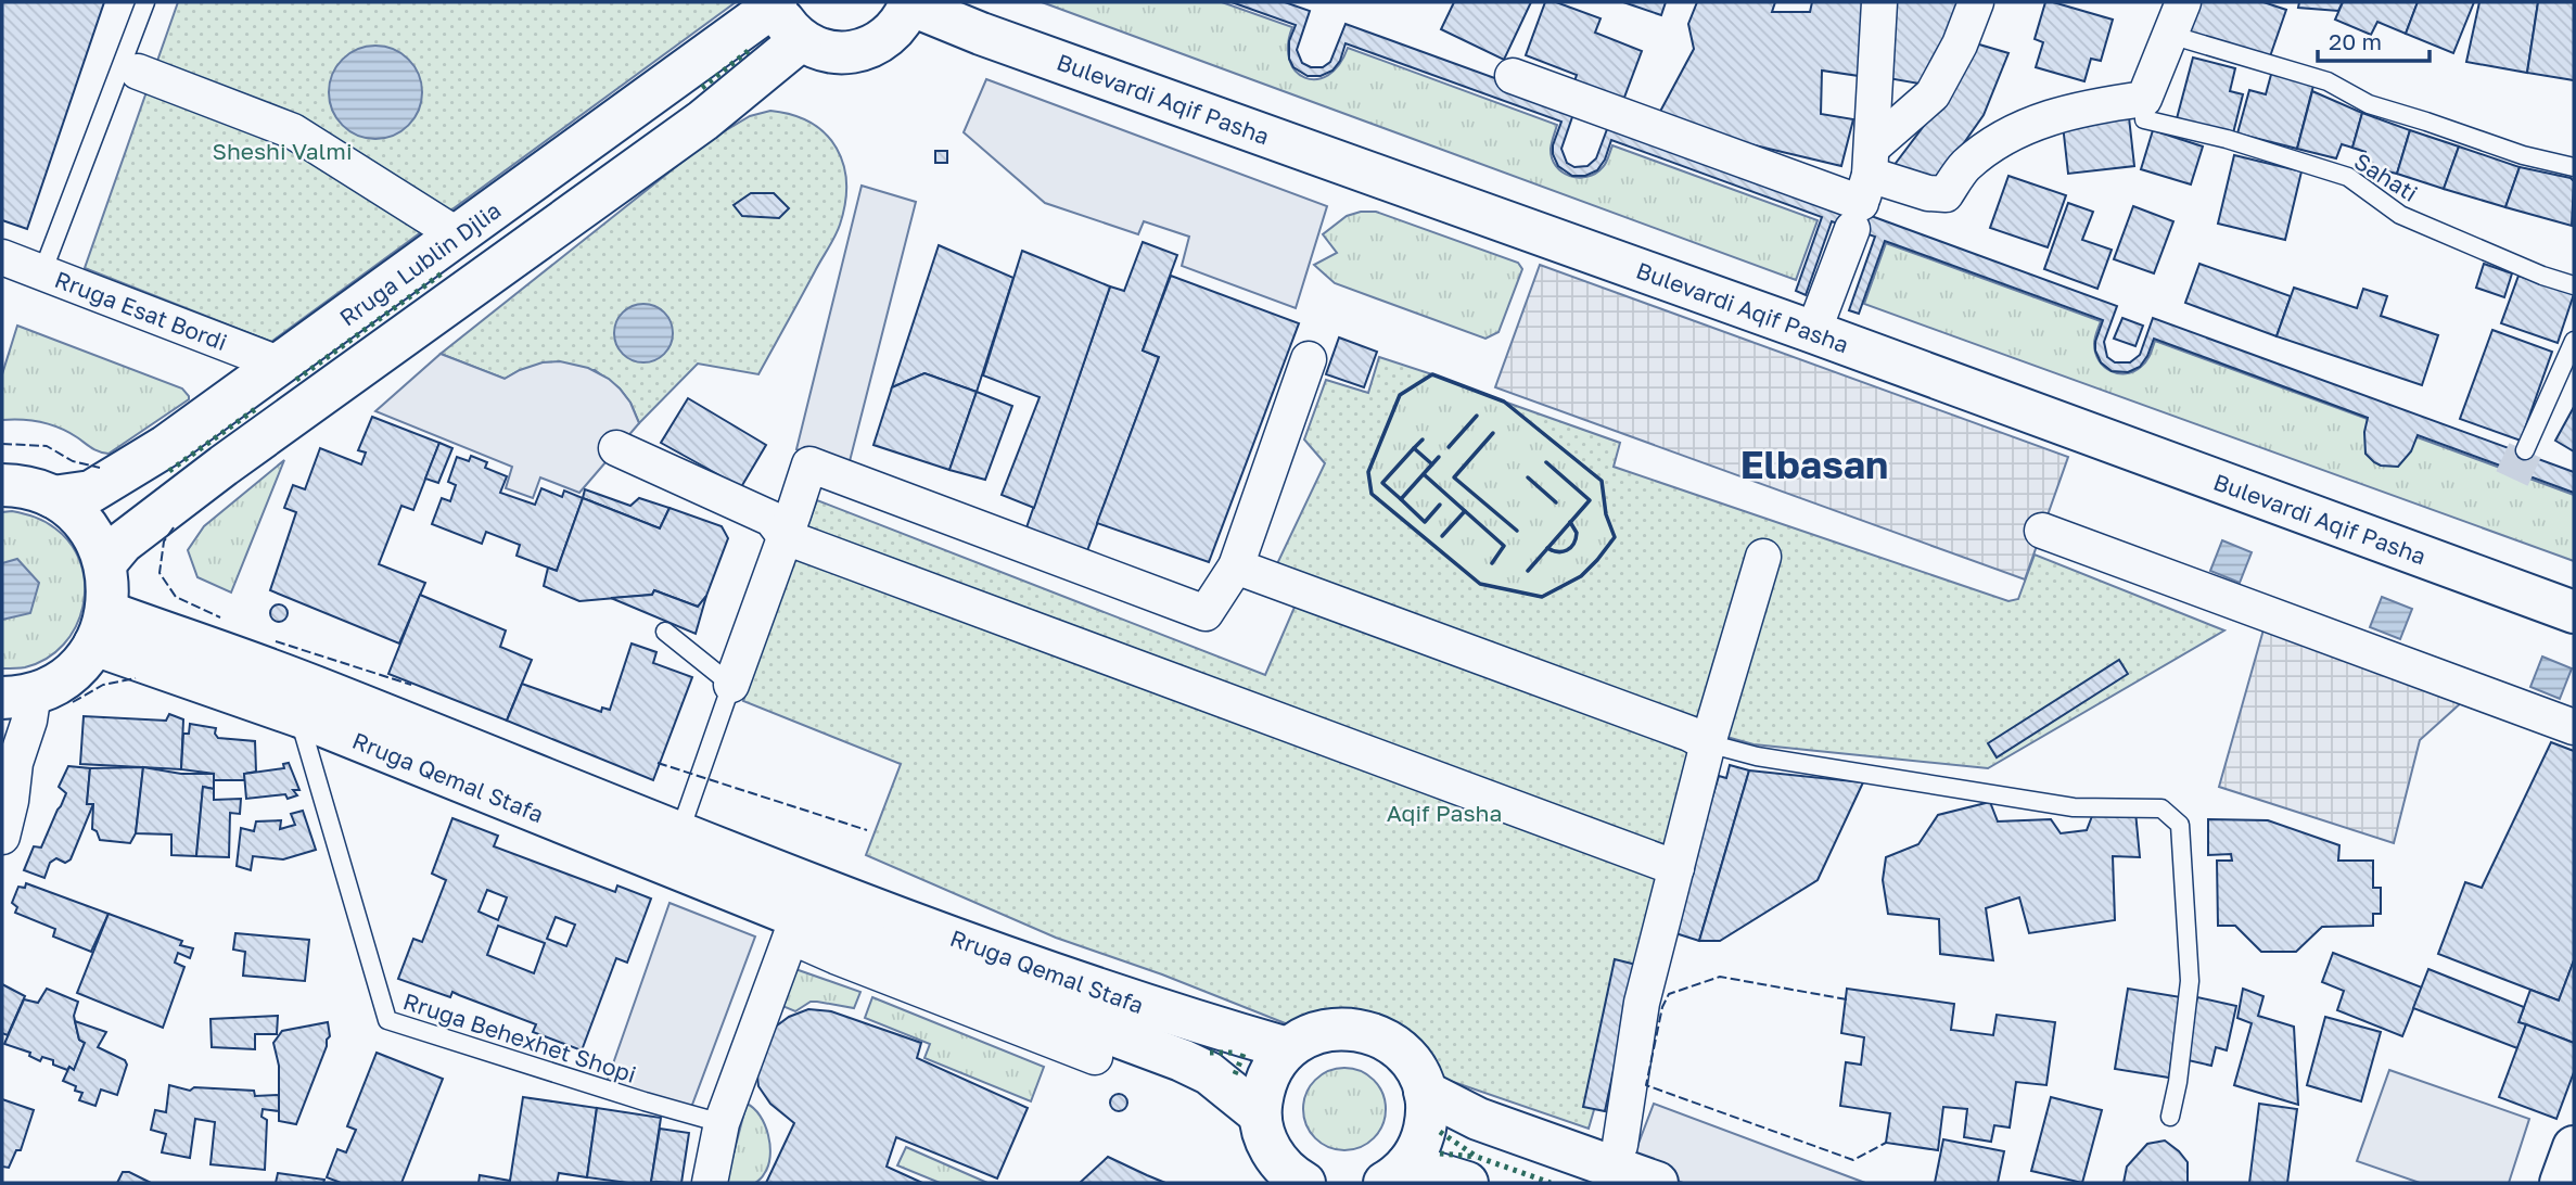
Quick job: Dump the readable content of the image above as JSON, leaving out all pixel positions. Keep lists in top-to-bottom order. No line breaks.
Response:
{"streets":{"main road":["Bulevardi Aqif Pasha","Rruga Lublin Djlia","Rruga Qemal Stafa"],"street":["Rruga Esat Bordi"],"lane":["Sahati","Rruga Behexhet Shopi"]},"crossings":[["Rruga Lublin Djlia","Rruga Esat Bordi"],["Rruga Qemal Stafa","Rruga Behexhet Shopi"]],"districts":["Elbasan"],"parks":["Sheshi Valmi","Aqif Pasha"],"scale_bar":"20 m"}
